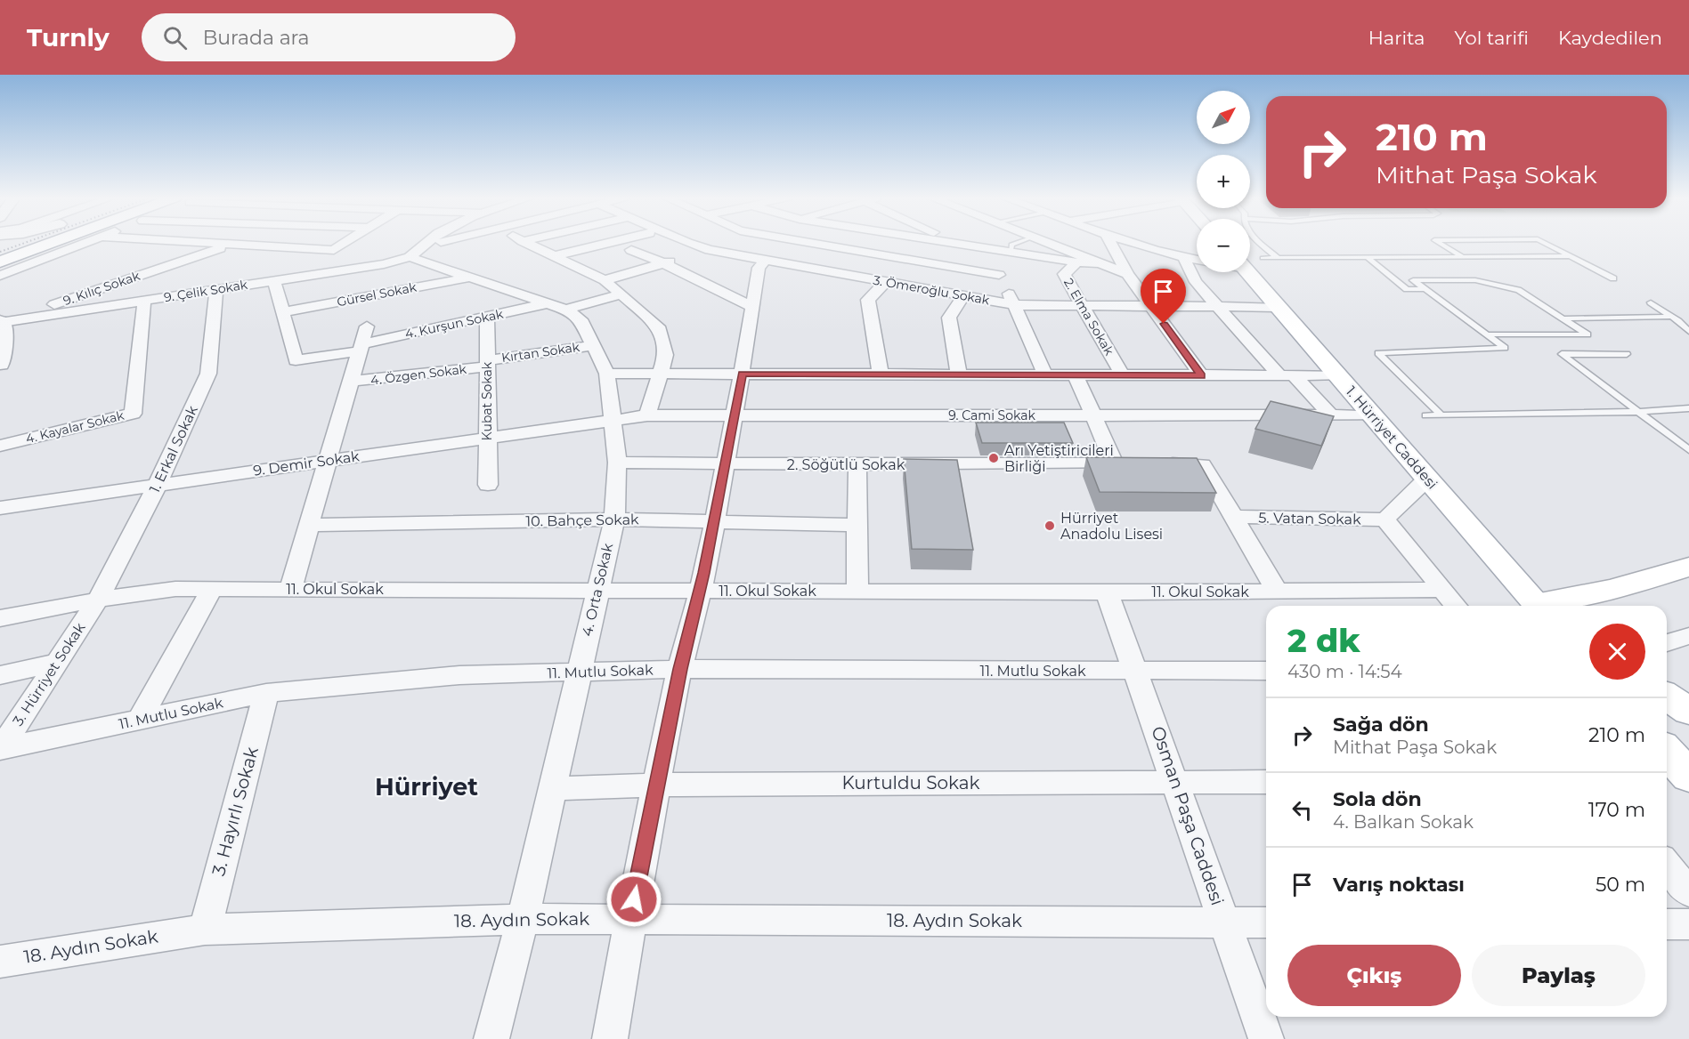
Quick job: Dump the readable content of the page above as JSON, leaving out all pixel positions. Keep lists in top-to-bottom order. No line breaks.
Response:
{"streets":{"main road":["1. Hürriyet Caddesi"],"street":["9. Kılıç Sokak","3. Ömeroğlu Sokak","9. Çelik Sokak","Gürsel Sokak","2. Elma Sokak","4. Kurşun Sokak","Kırtan Sokak","4. Özgen Sokak","Kubat Sokak","9. Cami Sokak","4. Kayalar Sokak","1. Erkal Sokak","9. Demir Sokak","2. Söğütlü Sokak","5. Vatan Sokak","10. Bahçe Sokak","11. Okul Sokak","4. Orta Sokak","11. Mutlu Sokak","3. Hürriyet Sokak","Kurtuldu Sokak","3. Hayırlı Sokak","Osman Paşa Caddesi","18. Aydın Sokak"]},"crossings":[["9. Kılıç Sokak","9. Çelik Sokak"],["3. Ömeroğlu Sokak","2. Elma Sokak"],["3. Ömeroğlu Sokak","1. Hürriyet Caddesi"],["9. Çelik Sokak","4. Kayalar Sokak"],["9. Çelik Sokak","1. Erkal Sokak"],["9. Çelik Sokak","4. Orta Sokak"],["Gürsel Sokak","4. Kurşun Sokak"],["Gürsel Sokak","4. Orta Sokak"],["4. Kurşun Sokak","Kubat Sokak"],["4. Kurşun Sokak","4. Orta Sokak"],["Kırtan Sokak","4. Özgen Sokak"],["Kırtan Sokak","Kubat Sokak"],["Kırtan Sokak","4. Orta Sokak"],["4. Özgen Sokak","Kubat Sokak"],["Kubat Sokak","9. Demir Sokak"],["9. Cami Sokak","1. Hürriyet Caddesi"],["9. Cami Sokak","9. Demir Sokak"],["9. Cami Sokak","4. Orta Sokak"],["1. Erkal Sokak","9. Demir Sokak"],["1. Erkal Sokak","11. Okul Sokak"],["1. Erkal Sokak","3. Hürriyet Sokak"],["9. Demir Sokak","4. Orta Sokak"],["2. Söğütlü Sokak","4. Orta Sokak"],["10. Bahçe Sokak","4. Orta Sokak"],["11. Okul Sokak","4. Orta Sokak"],["11. Okul Sokak","3. Hürriyet Sokak"],["11. Okul Sokak","Osman Paşa Caddesi"],["4. Orta Sokak","11. Mutlu Sokak"],["4. Orta Sokak","Kurtuldu Sokak"],["4. Orta Sokak","18. Aydın Sokak"],["11. Mutlu Sokak","3. Hürriyet Sokak"],["11. Mutlu Sokak","3. Hayırlı Sokak"],["11. Mutlu Sokak","Osman Paşa Caddesi"],["Kurtuldu Sokak","Osman Paşa Caddesi"],["3. Hayırlı Sokak","18. Aydın Sokak"],["Osman Paşa Caddesi","18. Aydın Sokak"]],"districts":["Hürriyet"],"places":["Arı Yetiştiricileri Birliği","Hürriyet Anadolu Lisesi"],"north":"top right","page":{"header":"Turnly","search":"Burada ara","nav":["Harita","Yol tarifi","Kaydedilen"],"map_buttons":["+","−"],"turn":["210 m","Mithat Paşa Sokak"],"heading":["2 dk","430 m · 14:54"],"list":[{"name":"Sağa dön","note":"Mithat Paşa Sokak","value":"210 m"},{"name":"Sola dön","note":"4. Balkan Sokak","value":"170 m"},{"name":"Varış noktası","value":"50 m"}],"buttons":["Çıkış","Paylaş"]}}
